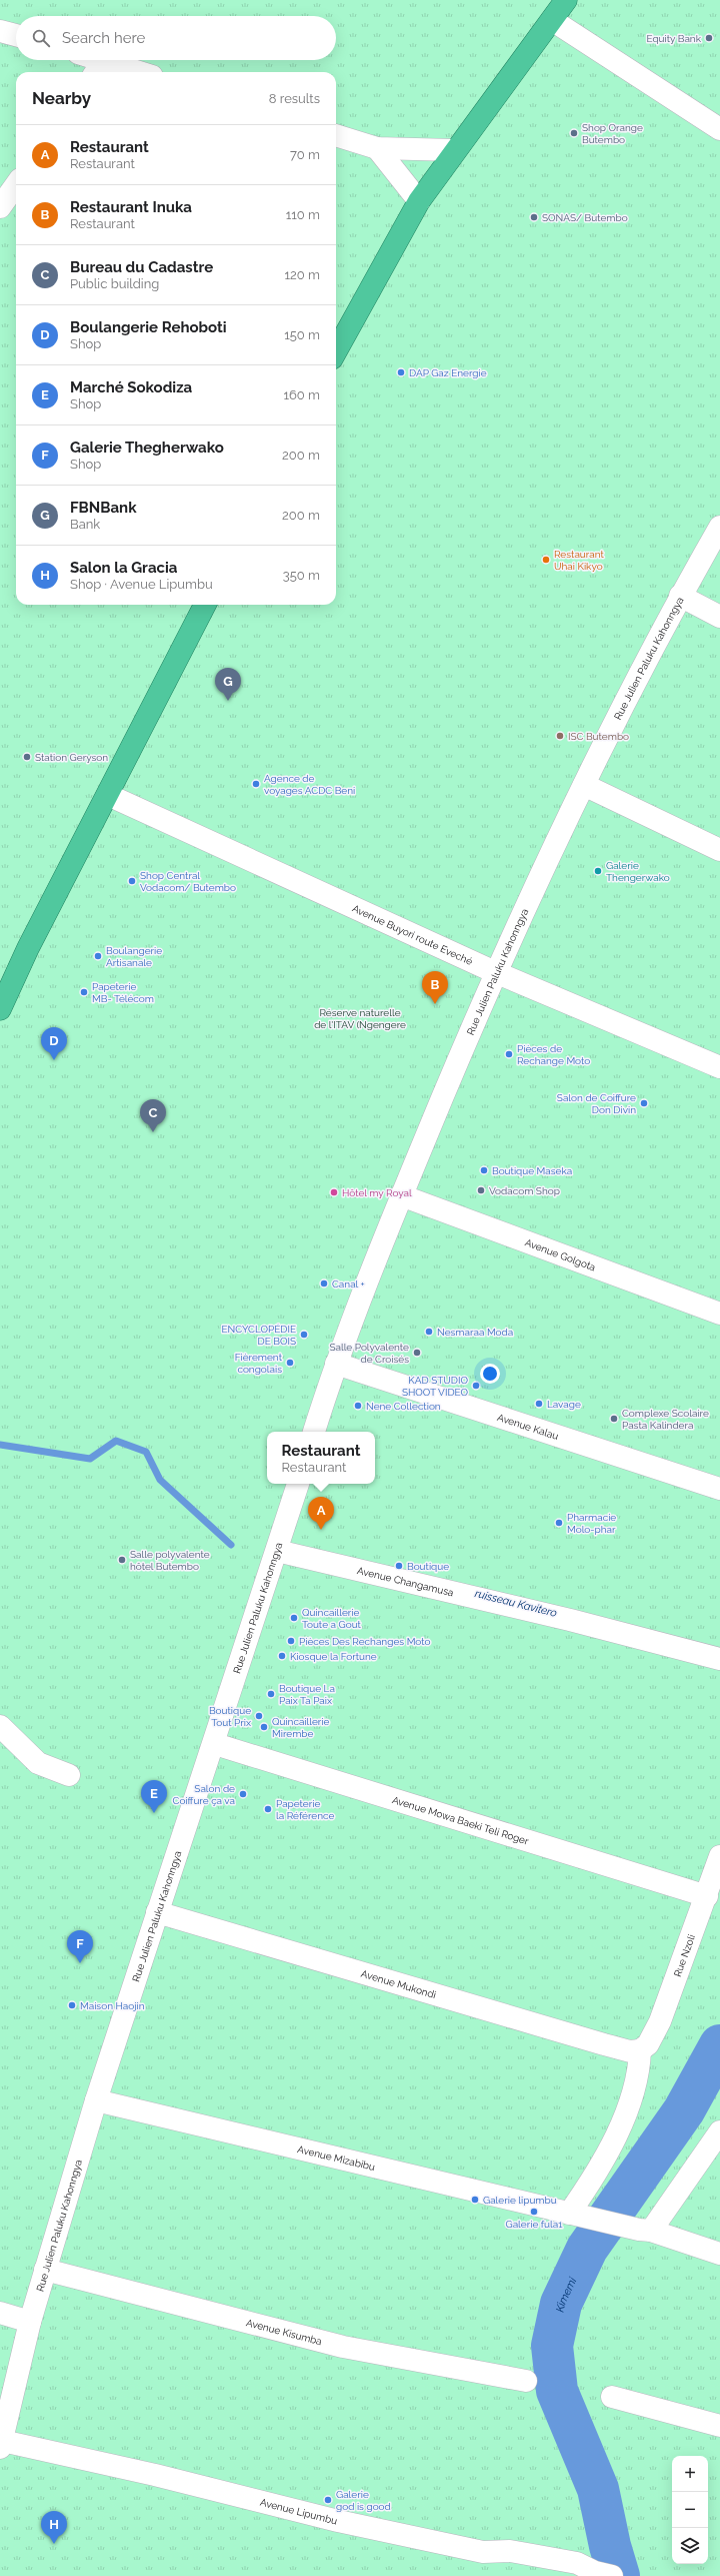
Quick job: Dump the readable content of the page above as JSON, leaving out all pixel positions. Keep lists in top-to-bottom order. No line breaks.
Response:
{"streets":{"street":["Rue Julien Paluku Kahonngya","Avenue Buyori route Eveché","Avenue Golgota","Avenue Kalau","Avenue Changamusa","Avenue Mowa Baeki Teli Roger","Rue Nzoli","Avenue Mukondi","Avenue Mizabibu","Avenue Kisumba","Avenue Lipumbu"]},"crossings":[["Rue Julien Paluku Kahonngya","Avenue Buyori route Eveché"],["Rue Julien Paluku Kahonngya","Avenue Golgota"],["Rue Julien Paluku Kahonngya","Avenue Kalau"],["Rue Julien Paluku Kahonngya","Avenue Changamusa"],["Rue Julien Paluku Kahonngya","Avenue Mowa Baeki Teli Roger"],["Rue Julien Paluku Kahonngya","Avenue Mukondi"],["Rue Julien Paluku Kahonngya","Avenue Mizabibu"],["Rue Julien Paluku Kahonngya","Avenue Kisumba"],["Rue Julien Paluku Kahonngya","Avenue Lipumbu"],["Avenue Mowa Baeki Teli Roger","Rue Nzoli"],["Rue Nzoli","Avenue Mukondi"]],"water":["ruisseau Kavitero","Kimemi"],"parks":["Réserve naturelle de l'ITAV (Ngengere"],"places":["Equity Bank","Shop Orange Butembo","SONAS/ Butembo","DAP Gaz Energie","Restaurant Uhai Kikyo","ISC Butembo","Station Geryson","Agence de voyages ACDC Beni","Galerie Thengerwako","Shop Central Vodacom/ Butembo","Boulangerie Artisanale","Papeterie MB- Télécom","Pièces de Rechange Moto","Salon de Coiffure Don Divin","Boutique Maseka","Vodacom Shop","Hôtel my Royal","Canal +","Nesmaraa Moda","ENCYCLOPÉDIE DE BOIS","Salle Polyvalente de Croisés","Fièrement congolais","KAD STUDIO SHOOT VIDEO","Lavage","Nene Collection","Complexe Scolaire Pasta Kalindera","Pharmacie Molo-phar","Salle polyvalente hôtel Butembo","Boutique","Quincaillerie Toute a Gout","Pièces Des Rechanges Moto","Kiosque la Fortune","Boutique La Paix Ta Paix","Boutique Tout Prix","Quincaillerie Mirembe","Salon de Coiffure ça va","Papeterie la Référence","Maison Haojin","Galerie lipumbu","Galerie fula1","Galerie god is good"],"page":{"search":"Search here","heading":["Nearby","8 results"],"list":[{"mark":"A","name":"Restaurant","note":"Restaurant","value":"70 m"},{"mark":"B","name":"Restaurant Inuka","note":"Restaurant","value":"110 m"},{"mark":"C","name":"Bureau du Cadastre","note":"Public building","value":"120 m"},{"mark":"D","name":"Boulangerie Rehoboti","note":"Shop","value":"150 m"},{"mark":"E","name":"Marché Sokodiza","note":"Shop","value":"160 m"},{"mark":"F","name":"Galerie Thegherwako","note":"Shop","value":"200 m"},{"mark":"G","name":"FBNBank","note":"Bank","value":"200 m"},{"mark":"H","name":"Salon la Gracia","note":"Shop · Avenue Lipumbu","value":"350 m"}],"pins":["G","B","D","C","A","E","F","H"],"popup":["Restaurant","Restaurant"],"map_buttons":["+","−"]}}
